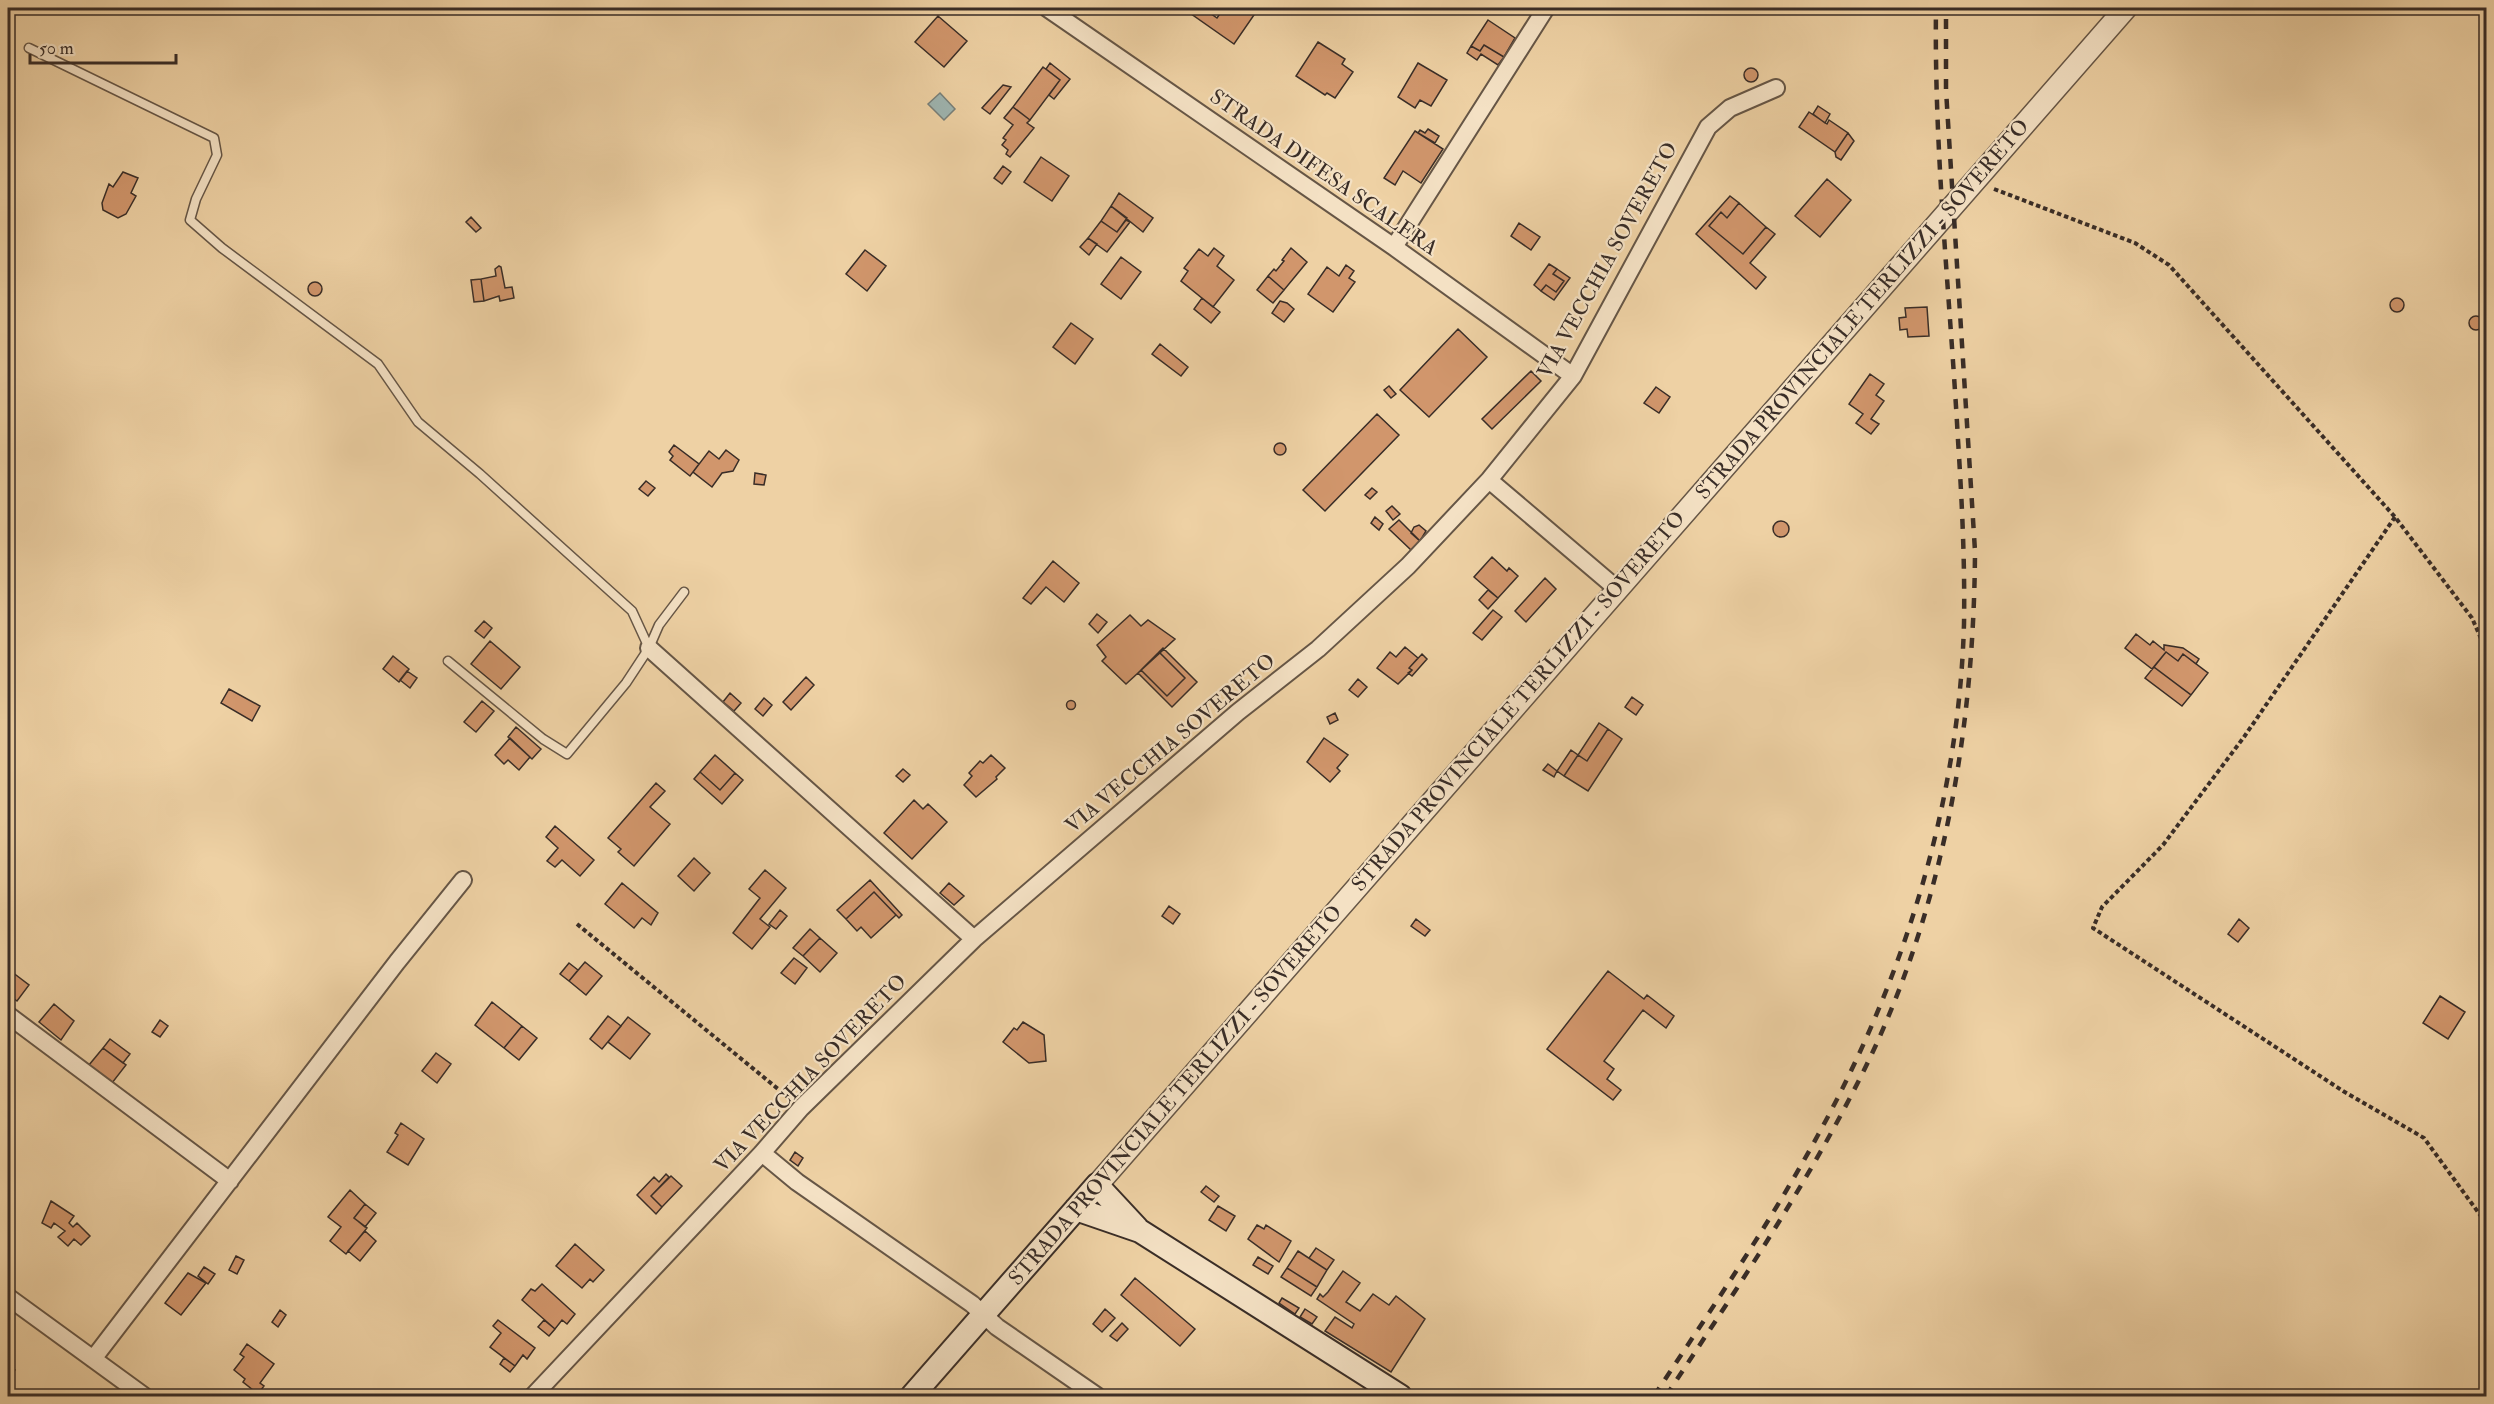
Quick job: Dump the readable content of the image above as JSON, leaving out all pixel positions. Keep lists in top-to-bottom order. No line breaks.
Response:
{"streets":{"main road":["STRADA PROVINCIALE TERLIZZI - SOVERETO"],"street":["STRADA DIFESA SCALERA","VIA VECCHIA SOVERETO"]},"crossings":[["STRADA DIFESA SCALERA","VIA VECCHIA SOVERETO"]],"scale_bar":"50 m"}
